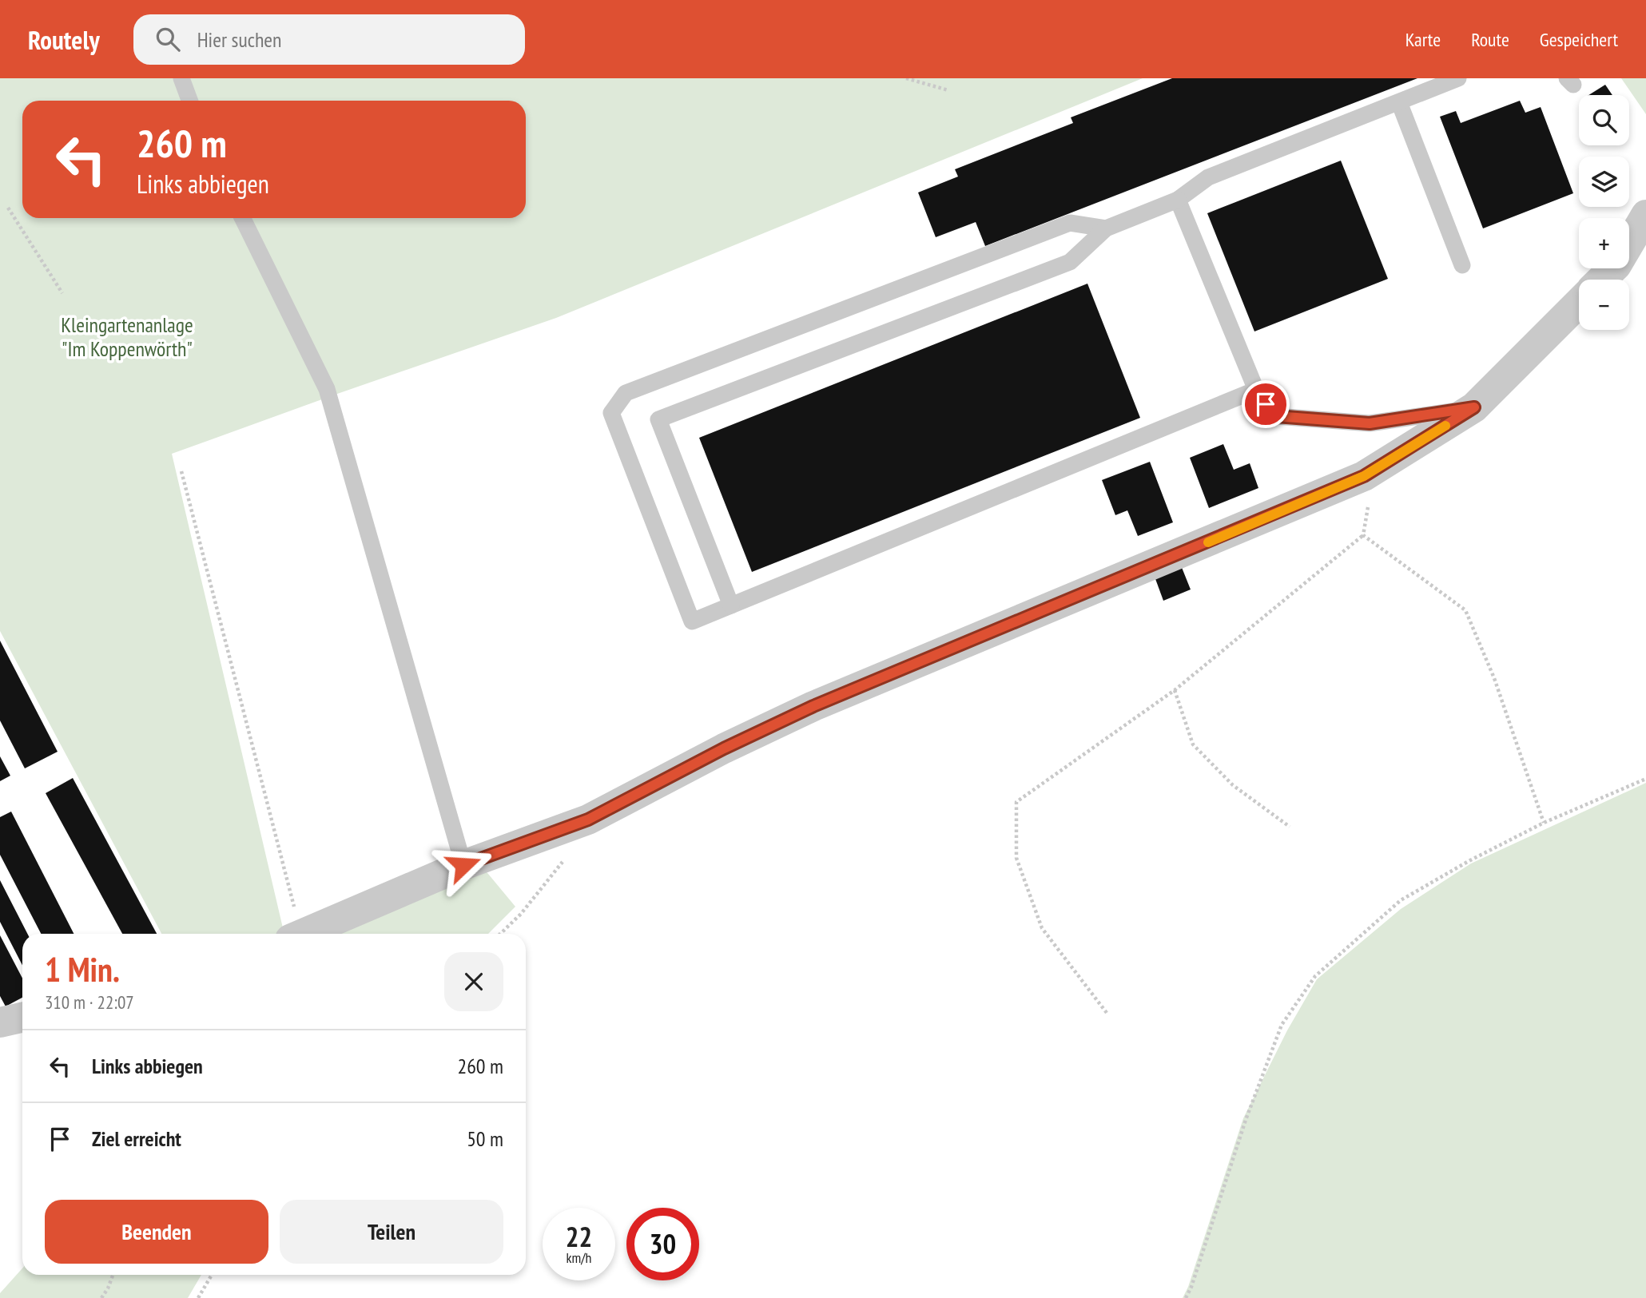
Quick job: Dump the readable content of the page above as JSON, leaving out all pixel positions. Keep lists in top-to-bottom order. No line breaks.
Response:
{"parks":["Kleingartenanlage \"Im Koppenwörth\""],"page":{"header":"Routely","search":"Hier suchen","nav":["Karte","Route","Gespeichert"],"map_buttons":["+","−"],"turn":["260 m","Links abbiegen"],"heading":["1 Min.","310 m · 22:07"],"list":[{"name":"Links abbiegen","value":"260 m"},{"name":"Ziel erreicht","value":"50 m"}],"buttons":["Beenden","Teilen"],"speed":"22 km/h","limit":"30"}}
